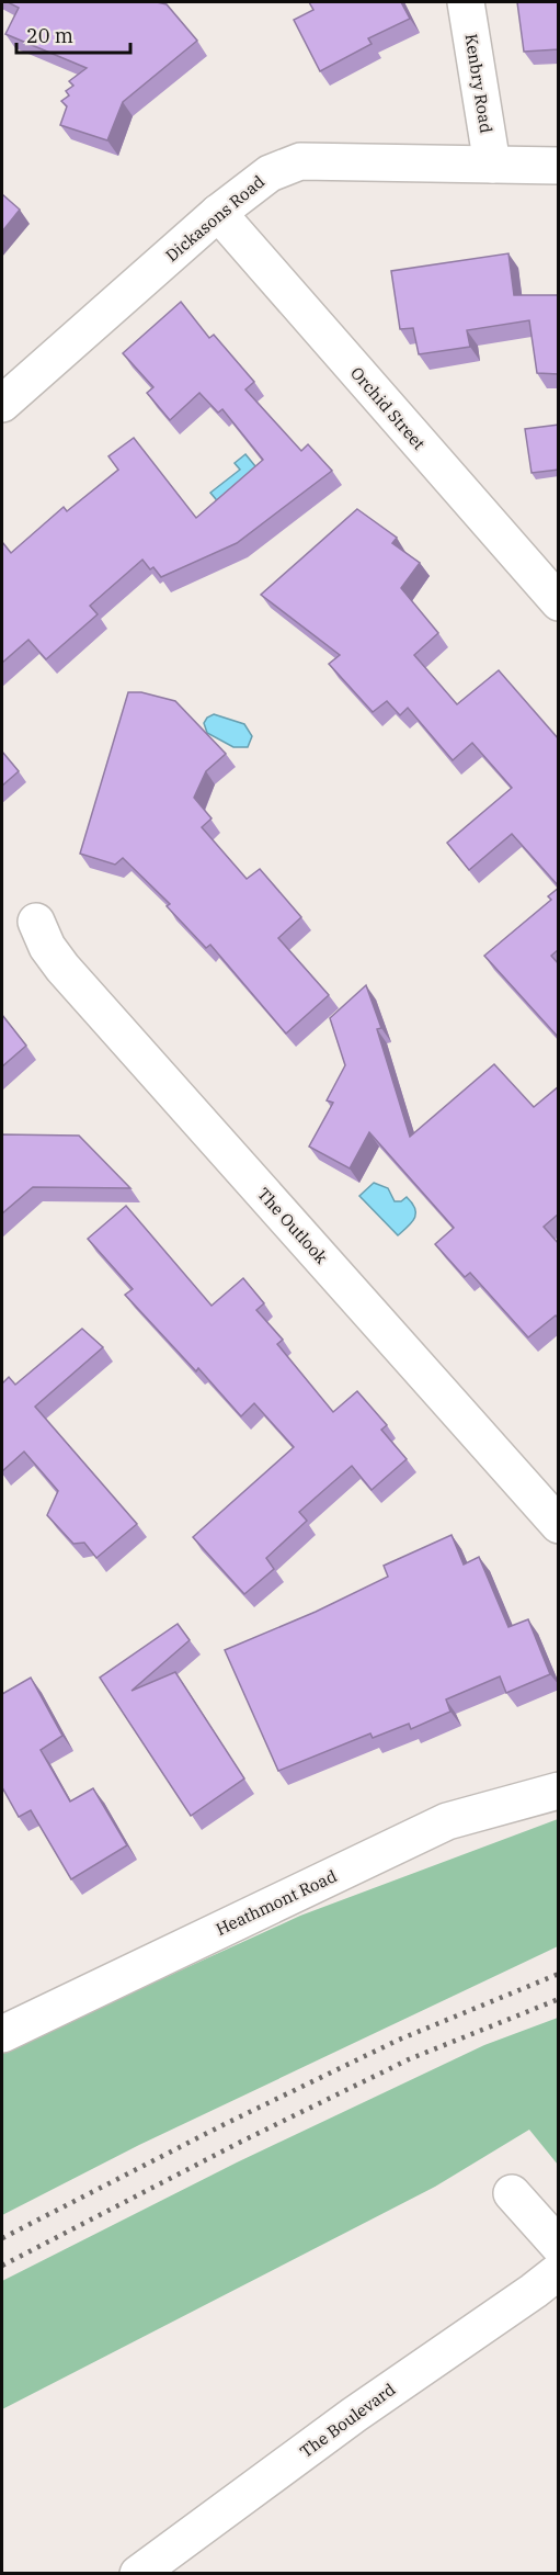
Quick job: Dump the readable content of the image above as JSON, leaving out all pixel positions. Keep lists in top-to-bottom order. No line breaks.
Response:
{"streets":{"street":["Kenbry Road","Dickasons Road","Orchid Street","The Outlook","Heathmont Road","The Boulevard"]},"crossings":[["Kenbry Road","Dickasons Road"],["Dickasons Road","Orchid Street"]],"scale_bar":"20 m"}
